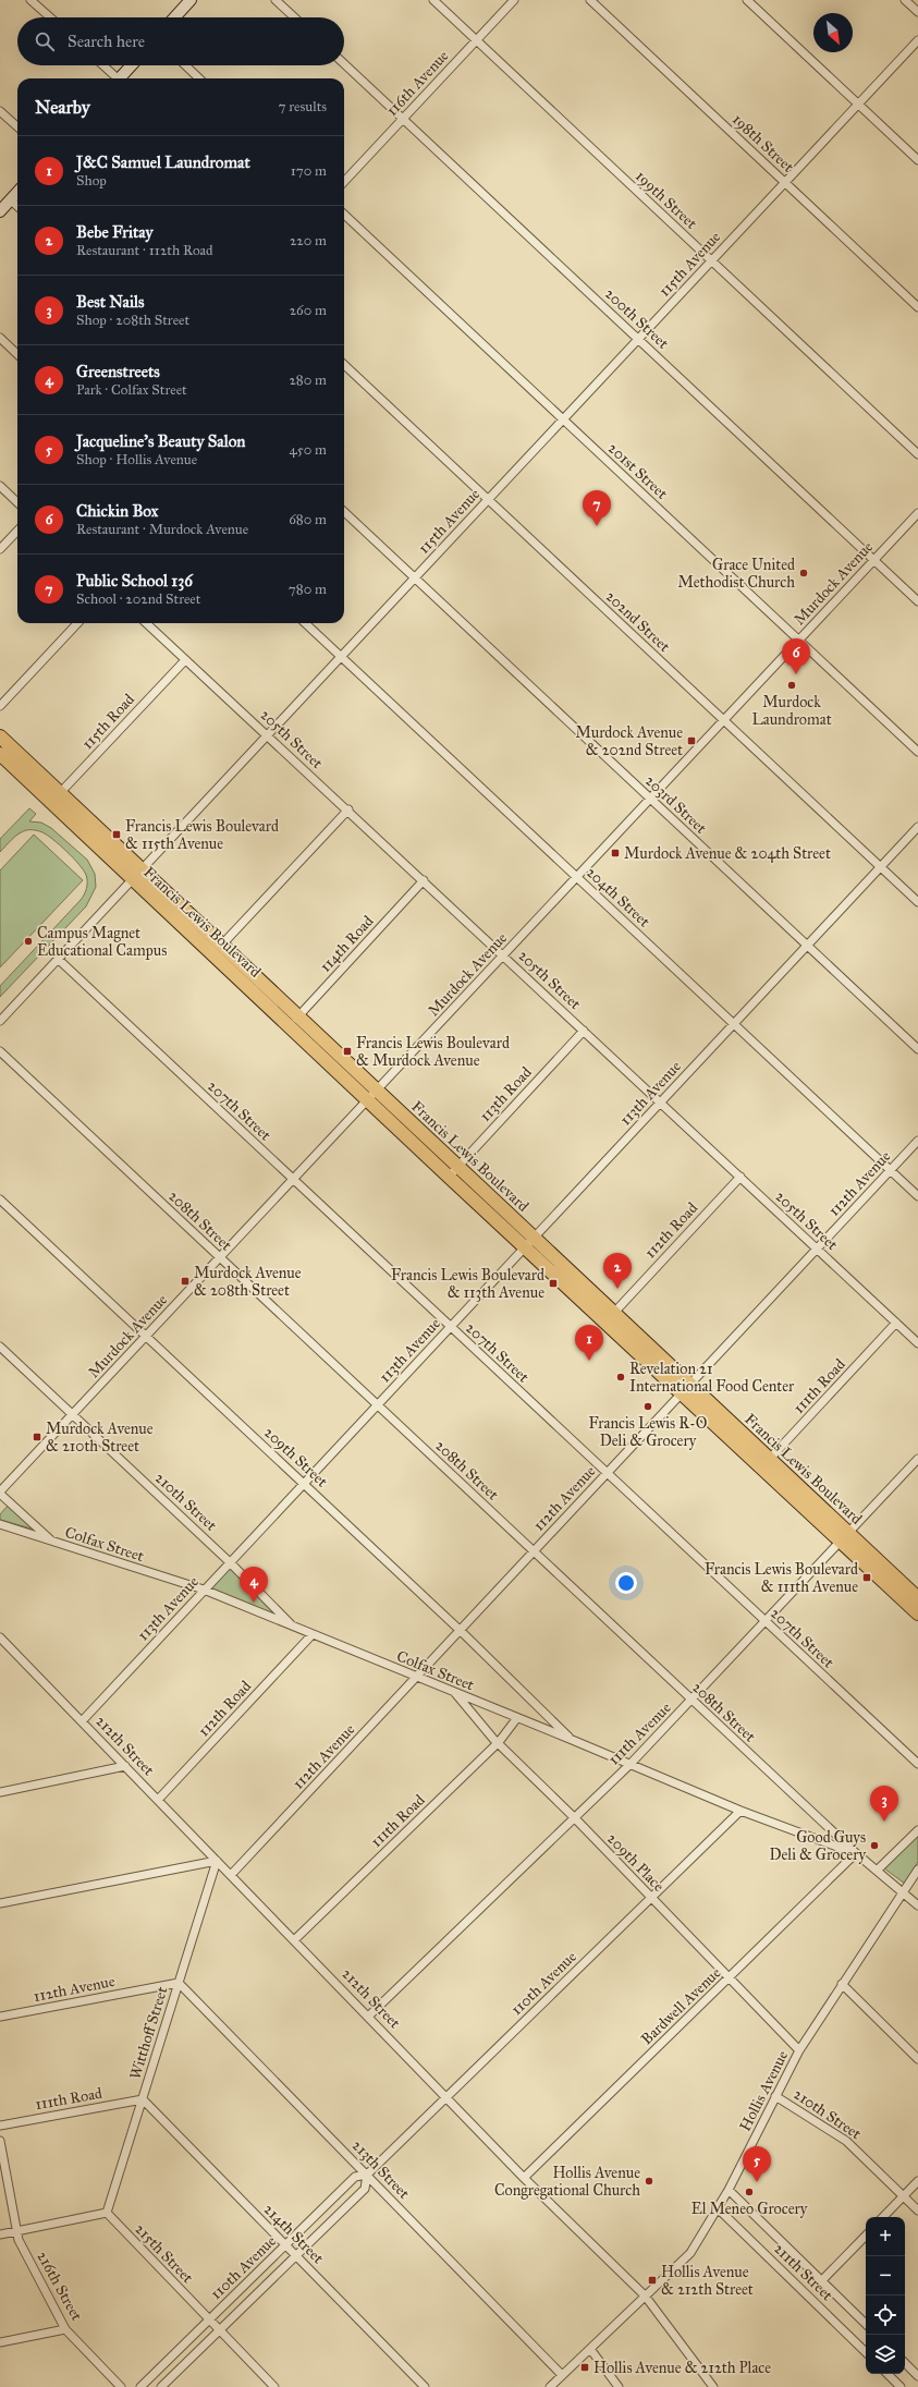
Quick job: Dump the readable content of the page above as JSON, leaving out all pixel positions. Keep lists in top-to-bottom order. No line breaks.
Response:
{"streets":{"main road":["Francis Lewis Boulevard"],"street":["116th Avenue","198th Street","199th Street","115th Avenue","200th Street","201st Street","Murdock Avenue","202nd Street","115th Road","205th Street","203rd Street","204th Street","114th Road","113th Avenue","113th Road","207th Street","112th Avenue","208th Street","112th Road","111th Road","209th Street","210th Street","Colfax Street","111th Avenue","212th Street","209th Place","110th Avenue","Bardwell Avenue","Witthoff Street","Hollis Avenue","213th Street","214th Street","215th Street","211th Street","216th Street"]},"crossings":[["116th Avenue","199th Street"],["116th Avenue","200th Street"],["198th Street","115th Avenue"],["199th Street","115th Avenue"],["115th Avenue","200th Street"],["115th Avenue","201st Street"],["115th Avenue","202nd Street"],["115th Avenue","205th Street"],["115th Avenue","203rd Street"],["115th Avenue","204th Street"],["115th Avenue","Francis Lewis Boulevard"],["115th Avenue","207th Street"],["200th Street","Murdock Avenue"],["201st Street","Murdock Avenue"],["Murdock Avenue","202nd Street"],["Murdock Avenue","205th Street"],["Murdock Avenue","203rd Street"],["Murdock Avenue","204th Street"],["Murdock Avenue","Francis Lewis Boulevard"],["Murdock Avenue","207th Street"],["Murdock Avenue","208th Street"],["Murdock Avenue","209th Street"],["Murdock Avenue","210th Street"],["202nd Street","113th Avenue"],["115th Road","205th Street"],["115th Road","Francis Lewis Boulevard"],["205th Street","114th Road"],["205th Street","113th Avenue"],["205th Street","113th Road"],["205th Street","112th Avenue"],["205th Street","112th Road"],["205th Street","111th Road"],["203rd Street","113th Avenue"],["204th Street","113th Avenue"],["204th Street","112th Avenue"],["Francis Lewis Boulevard","114th Road"],["Francis Lewis Boulevard","113th Avenue"],["Francis Lewis Boulevard","113th Road"],["Francis Lewis Boulevard","112th Avenue"],["Francis Lewis Boulevard","112th Road"],["Francis Lewis Boulevard","111th Road"],["Francis Lewis Boulevard","111th Avenue"],["113th Avenue","207th Street"],["113th Avenue","208th Street"],["113th Avenue","209th Street"],["113th Avenue","210th Street"],["113th Avenue","Colfax Street"],["113th Avenue","212th Street"],["207th Street","112th Avenue"],["207th Street","111th Avenue"],["112th Avenue","208th Street"],["112th Avenue","209th Street"],["112th Avenue","Colfax Street"],["112th Avenue","212th Street"],["112th Avenue","Witthoff Street"],["112th Avenue","213th Street"],["208th Street","Colfax Street"],["208th Street","111th Avenue"],["208th Street","Bardwell Avenue"],["208th Street","Hollis Avenue"],["112th Road","Colfax Street"],["112th Road","212th Street"],["111th Road","Colfax Street"],["111th Road","212th Street"],["111th Road","209th Place"],["111th Road","Witthoff Street"],["111th Road","214th Street"],["209th Street","Colfax Street"],["210th Street","Colfax Street"],["210th Street","Hollis Avenue"],["Colfax Street","111th Avenue"],["Colfax Street","209th Place"],["Colfax Street","110th Avenue"],["Colfax Street","Bardwell Avenue"],["111th Avenue","212th Street"],["111th Avenue","209th Place"],["212th Street","110th Avenue"],["212th Street","Bardwell Avenue"],["212th Street","Witthoff Street"],["212th Street","Hollis Avenue"],["209th Place","110th Avenue"],["209th Place","Bardwell Avenue"],["209th Place","Hollis Avenue"],["110th Avenue","213th Street"],["110th Avenue","214th Street"],["110th Avenue","215th Street"],["Witthoff Street","213th Street"],["Witthoff Street","214th Street"],["Witthoff Street","215th Street"],["Hollis Avenue","213th Street"],["Hollis Avenue","211th Street"]],"places":{"other":["Grace United Methodist Church","Murdock Laundromat","Campus Magnet Educational Campus","Revelation 21 International Food Center","Francis Lewis R-O Deli & Grocery","Good Guys Deli & Grocery","Hollis Avenue Congregational Church","El Meneo Grocery"],"transit":["Murdock Avenue & 202nd Street","Francis Lewis Boulevard & 115th Avenue","Murdock Avenue & 204th Street","Francis Lewis Boulevard & Murdock Avenue","Murdock Avenue & 208th Street","Francis Lewis Boulevard & 113th Avenue","Murdock Avenue & 210th Street","Francis Lewis Boulevard & 111th Avenue","Hollis Avenue & 212th Street","Hollis Avenue & 212th Place"]},"north":"bottom right","page":{"search":"Search here","heading":["Nearby","7 results"],"list":[{"mark":"1","name":"J&C Samuel Laundromat","note":"Shop","value":"170 m"},{"mark":"2","name":"Bebe Fritay","note":"Restaurant · 112th Road","value":"220 m"},{"mark":"3","name":"Best Nails","note":"Shop · 208th Street","value":"260 m"},{"mark":"4","name":"Greenstreets","note":"Park · Colfax Street","value":"280 m"},{"mark":"5","name":"Jacqueline's Beauty Salon","note":"Shop · Hollis Avenue","value":"450 m"},{"mark":"6","name":"Chickin Box","note":"Restaurant · Murdock Avenue","value":"680 m"},{"mark":"7","name":"Public School 136","note":"School · 202nd Street","value":"780 m"}],"pins":["7","6","2","1","4","3","5"],"map_buttons":["+","−"]}}
